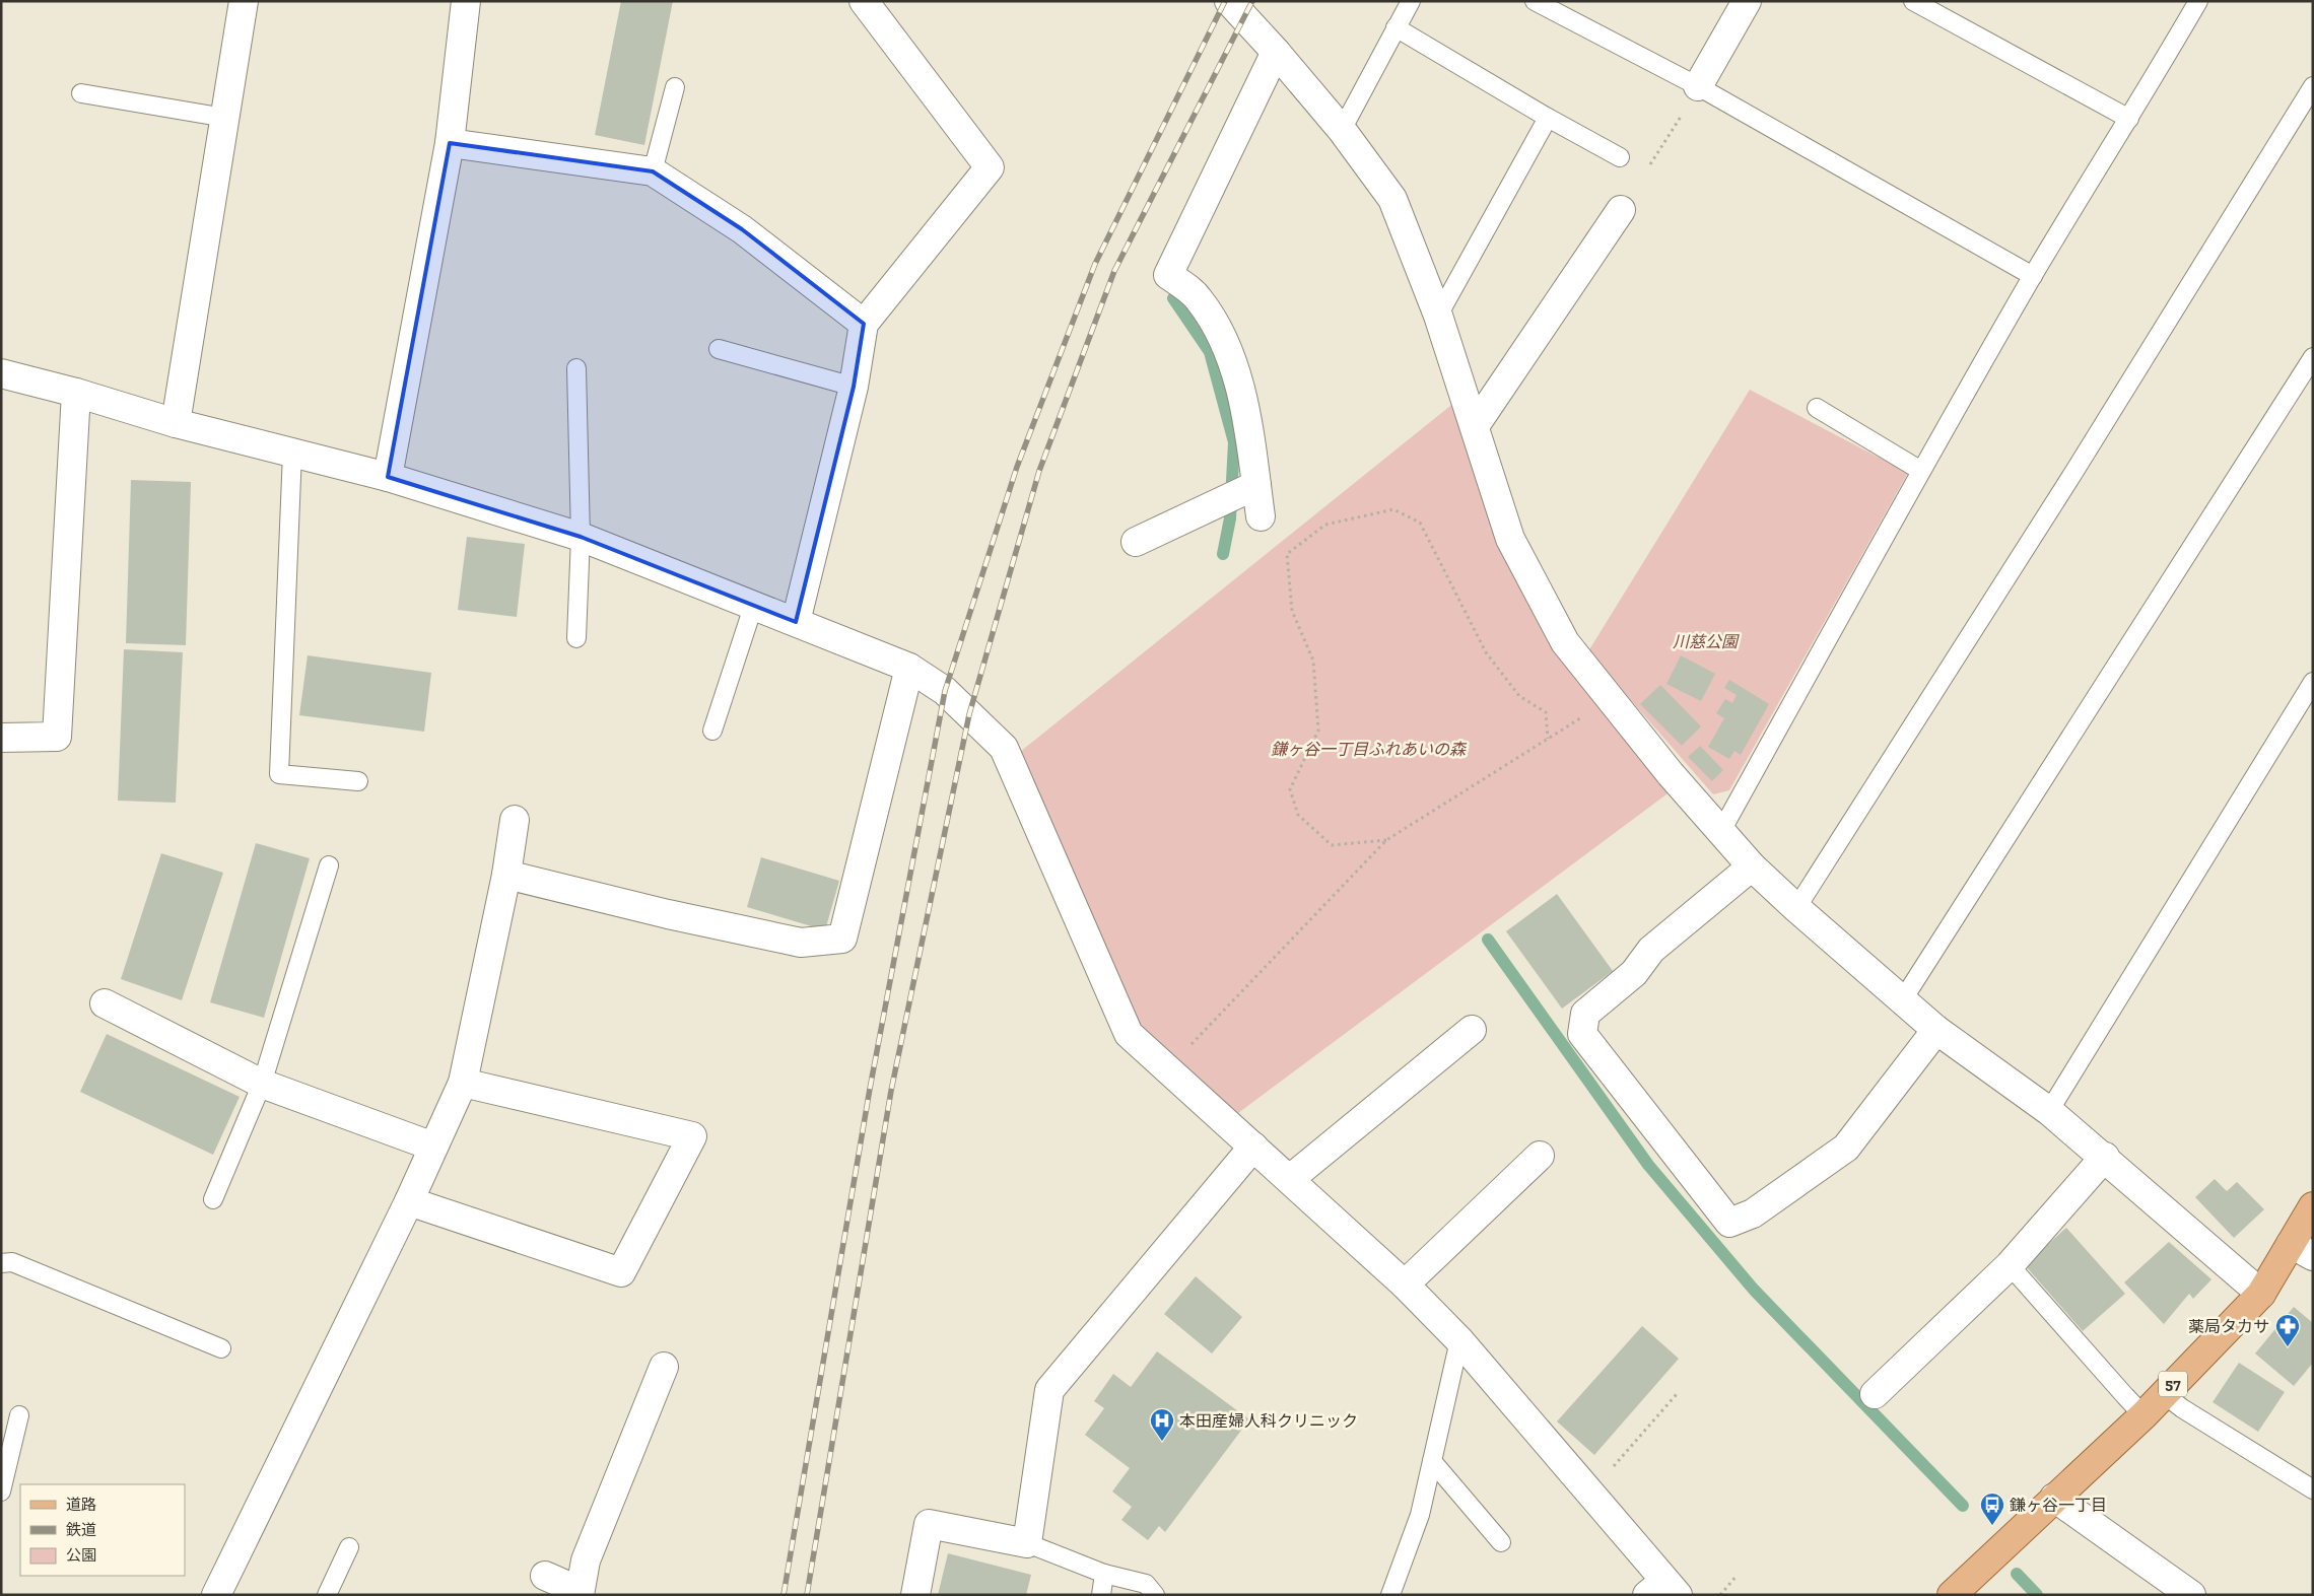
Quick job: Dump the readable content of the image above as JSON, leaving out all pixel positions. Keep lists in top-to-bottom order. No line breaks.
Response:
{"streets":{"main road":["57"]},"parks":["川慈公園","鎌ヶ谷一丁目ふれあいの森"],"places":{"pharmacy":["薬局タカサ"],"hospital":["本田産婦人科クリニック"],"bus stop":["鎌ヶ谷一丁目"]},"legend":["道路","鉄道","公園"]}
